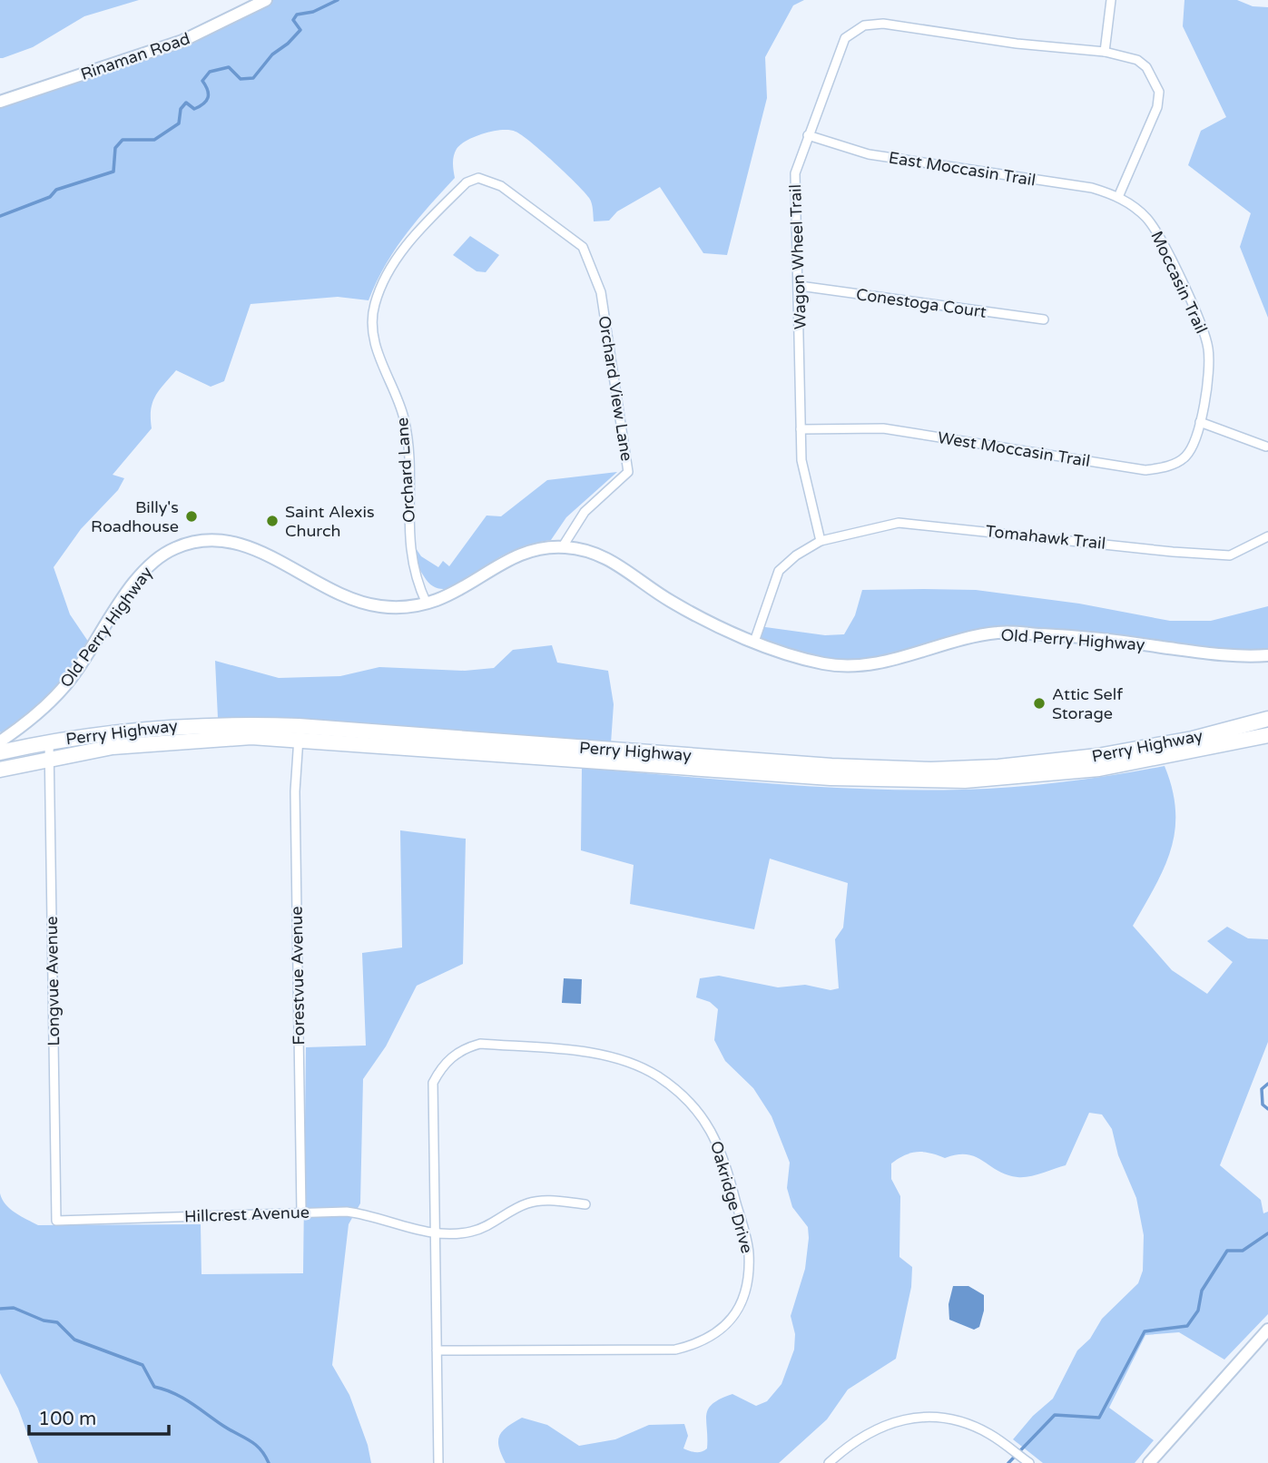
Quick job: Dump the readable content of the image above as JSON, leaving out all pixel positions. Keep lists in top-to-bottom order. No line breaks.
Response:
{"streets":{"highway":["Perry Highway"],"street":["Rinaman Road","East Moccasin Trail","Wagon Wheel Trail","Moccasin Trail","Conestoga Court","Orchard View Lane","West Moccasin Trail","Orchard Lane","Tomahawk Trail","Old Perry Highway","Forestvue Avenue","Longvue Avenue","Oakridge Drive","Hillcrest Avenue"]},"crossings":[["East Moccasin Trail","Wagon Wheel Trail"],["East Moccasin Trail","Moccasin Trail"],["Wagon Wheel Trail","Moccasin Trail"],["Wagon Wheel Trail","Conestoga Court"],["Wagon Wheel Trail","West Moccasin Trail"],["Wagon Wheel Trail","Tomahawk Trail"],["Moccasin Trail","West Moccasin Trail"],["Orchard View Lane","Orchard Lane"],["Orchard View Lane","Old Perry Highway"],["Orchard Lane","Old Perry Highway"],["Perry Highway","Forestvue Avenue"],["Perry Highway","Longvue Avenue"],["Forestvue Avenue","Hillcrest Avenue"],["Longvue Avenue","Hillcrest Avenue"],["Oakridge Drive","Hillcrest Avenue"]],"places":["Billy's Roadhouse","Saint Alexis Church","Attic Self Storage"],"scale_bar":"100 m"}
